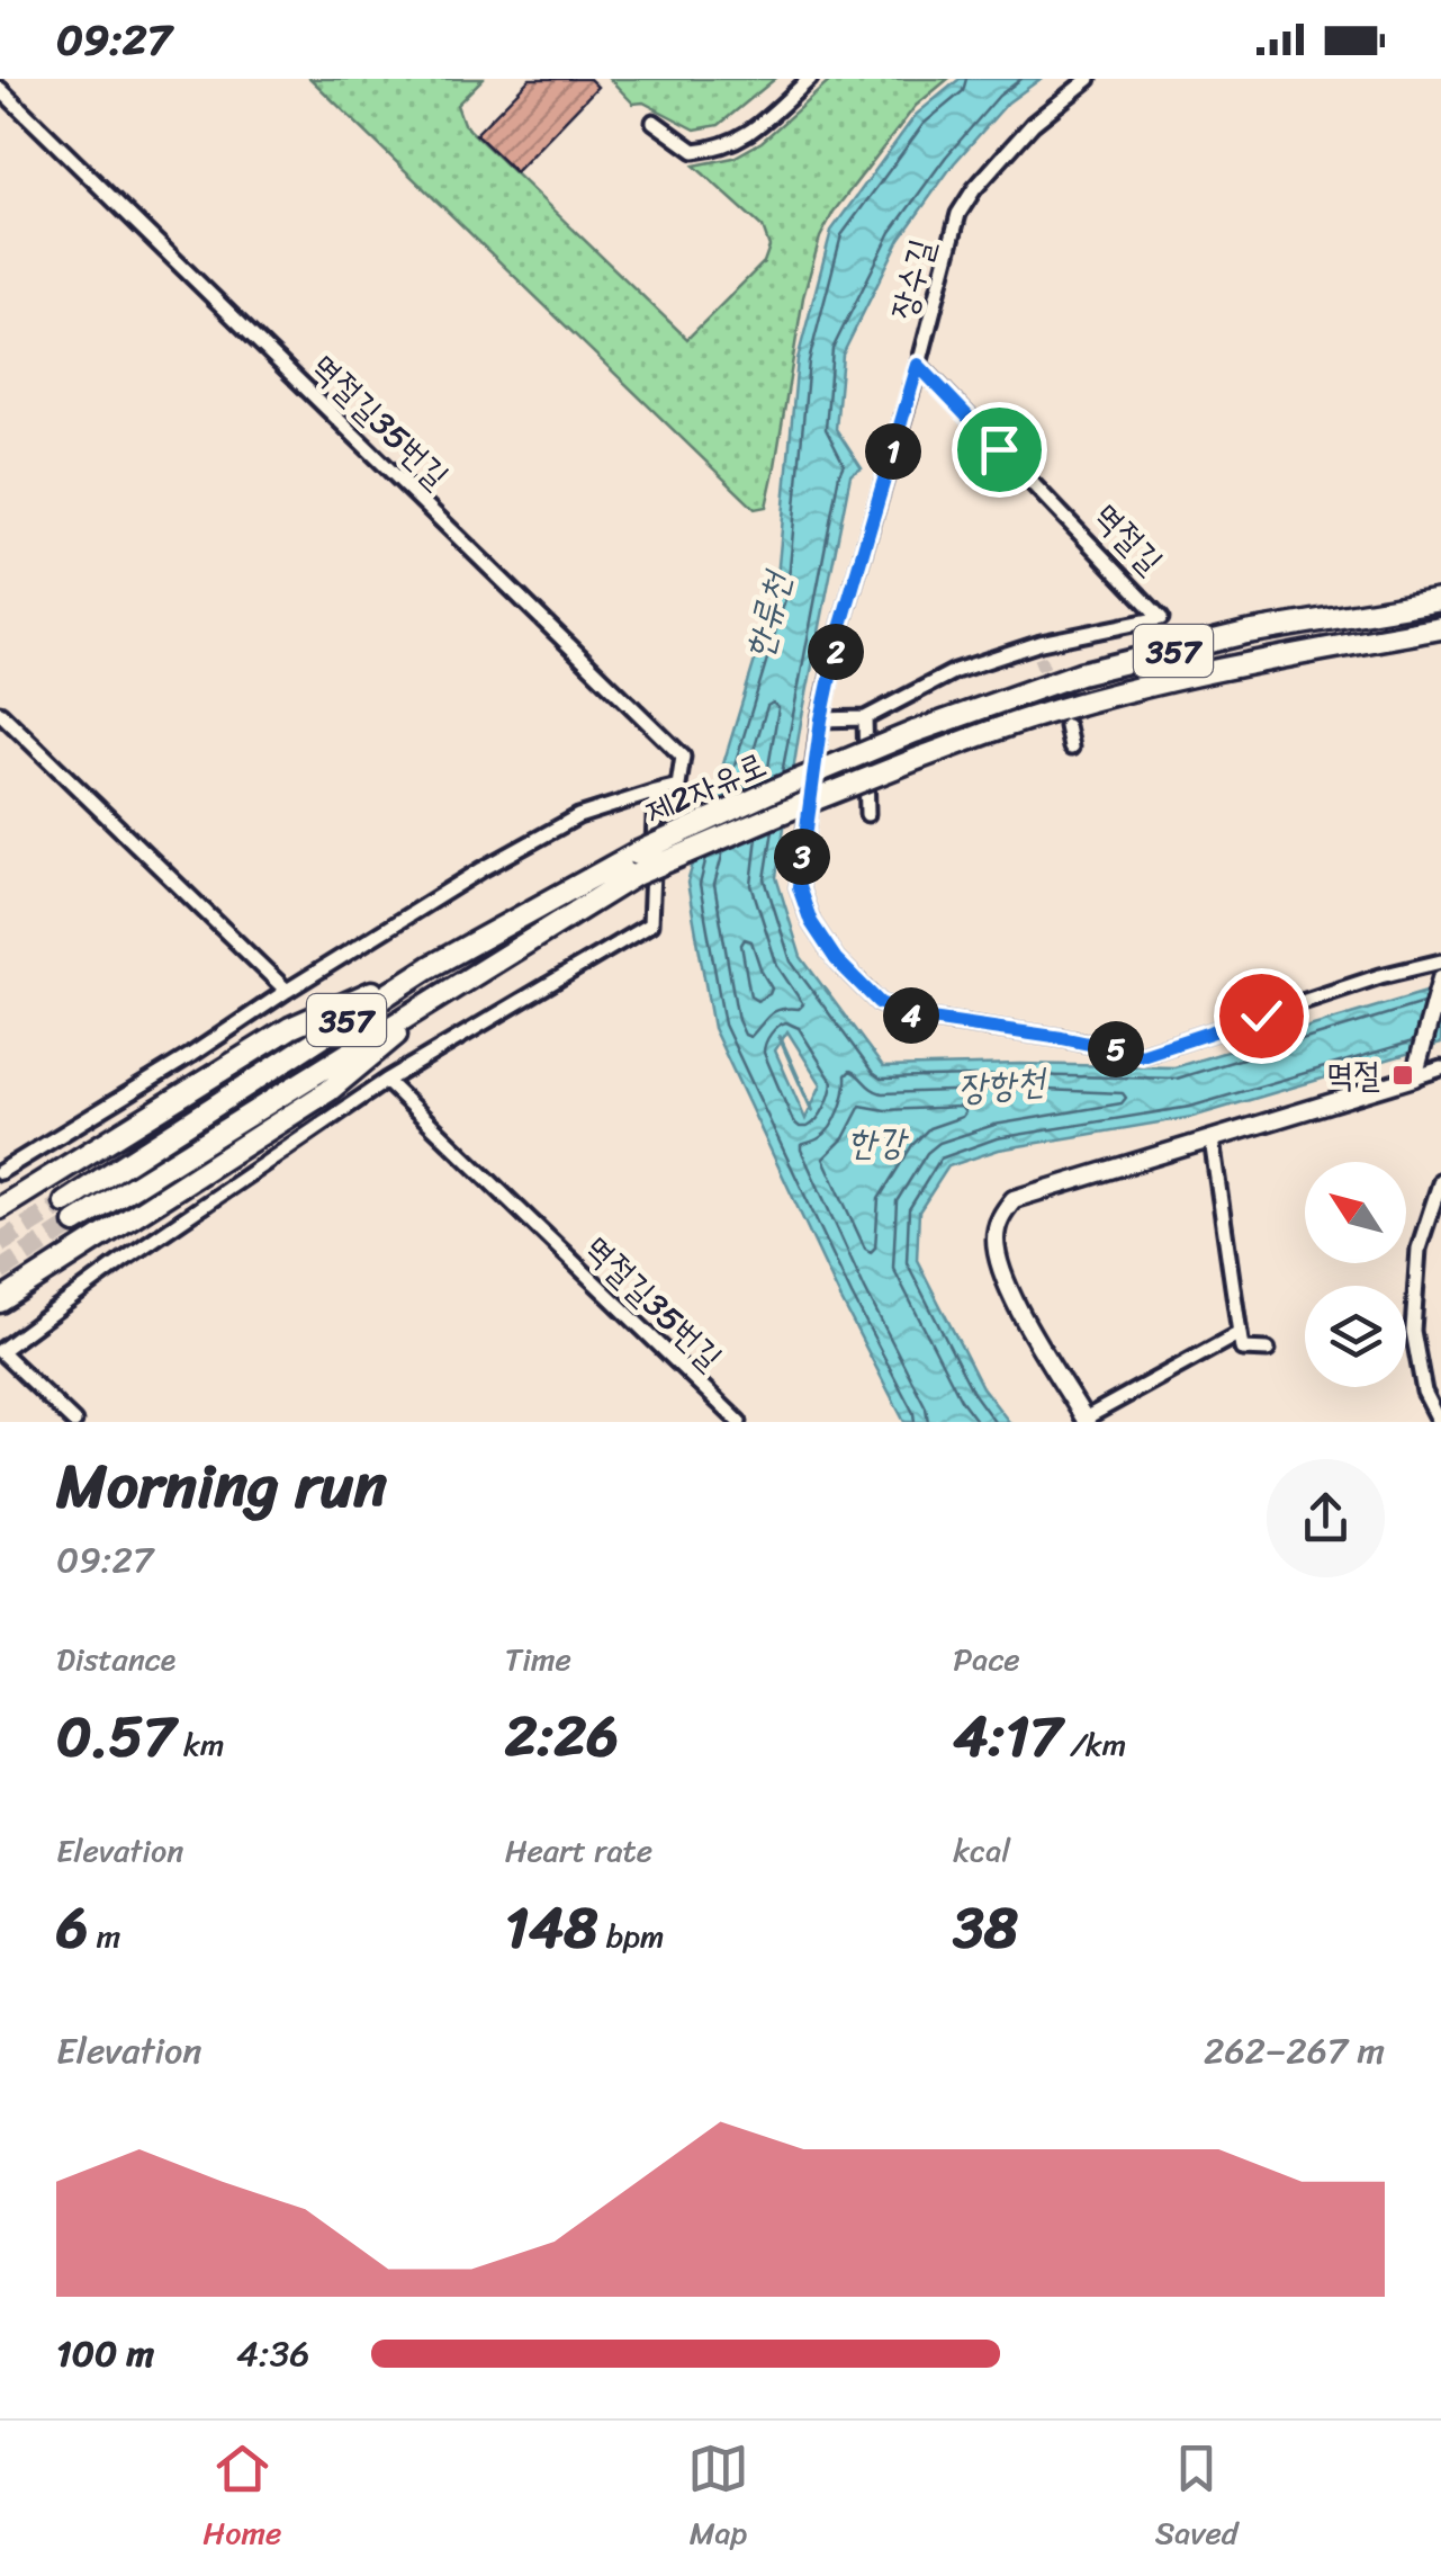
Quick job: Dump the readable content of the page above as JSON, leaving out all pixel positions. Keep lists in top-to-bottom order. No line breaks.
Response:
{"streets":{"highway":["357","제2자유로"],"street":["장수길","멱절길35번길","멱절길"]},"crossings":[["장수길","멱절길"],["357","제2자유로"]],"water":["한류천","장항천","한강"],"places":{"transit":["멱절"]},"north":"top left","page":{"status":"09:27","pins":["1","2","3","4","5"],"heading":["Morning run","09:27"],"stats":[["Distance","0.57 km"],["Time","2:26"],["Pace","4:17 /km"],["Elevation","6 m"],["Heart rate","148 bpm"],["kcal","38"]],"chart":["Elevation","262–267 m"],"list":[{"name":"100 m","note":"4:36"}],"tabs":["Home","Map","Saved"]}}
